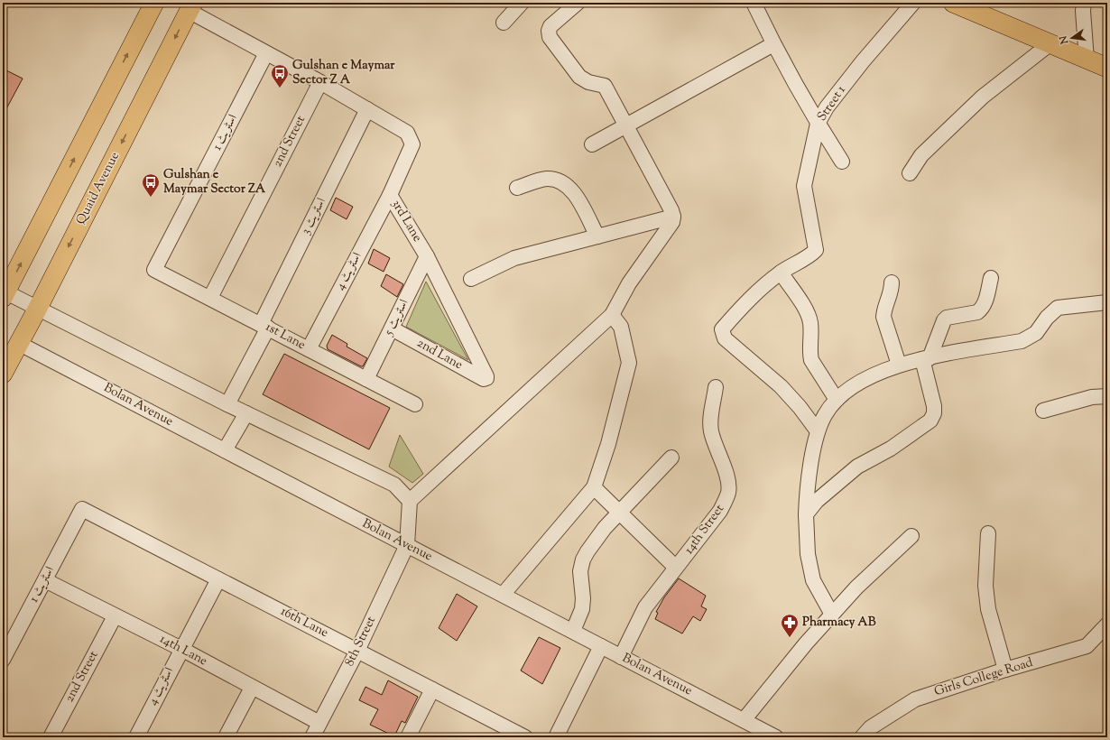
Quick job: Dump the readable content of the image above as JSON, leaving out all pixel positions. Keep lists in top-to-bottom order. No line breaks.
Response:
{"streets":{"main road":["Quaid Avenue"],"street":["Street 1","اسٹریٹ 1","2nd Street","اسٹریٹ 3","3rd Lane","اسٹریٹ 4","اسٹریٹ 5","1st Lane","2nd Lane","Bolan Avenue","14th Street","16th Lane","8th Street","14th Lane","Girls College Road"]},"crossings":[["اسٹریٹ 1","3rd Lane"],["اسٹریٹ 1","1st Lane"],["اسٹریٹ 1","16th Lane"],["اسٹریٹ 1","14th Lane"],["2nd Street","3rd Lane"],["2nd Street","1st Lane"],["2nd Street","14th Lane"],["Quaid Avenue","3rd Lane"],["Quaid Avenue","Bolan Avenue"],["اسٹریٹ 3","3rd Lane"],["اسٹریٹ 3","1st Lane"],["3rd Lane","اسٹریٹ 4"],["3rd Lane","اسٹریٹ 5"],["3rd Lane","2nd Lane"],["اسٹریٹ 4","1st Lane"],["اسٹریٹ 4","16th Lane"],["اسٹریٹ 4","14th Lane"],["اسٹریٹ 5","1st Lane"],["اسٹریٹ 5","2nd Lane"],["Bolan Avenue","14th Street"],["Bolan Avenue","8th Street"],["16th Lane","8th Street"],["8th Street","14th Lane"]],"places":{"bus stop":["Gulshan e Maymar Sector Z A","Gulshan e Maymar Sector ZA"],"pharmacy":["Pharmacy AB"]},"north":"left"}
